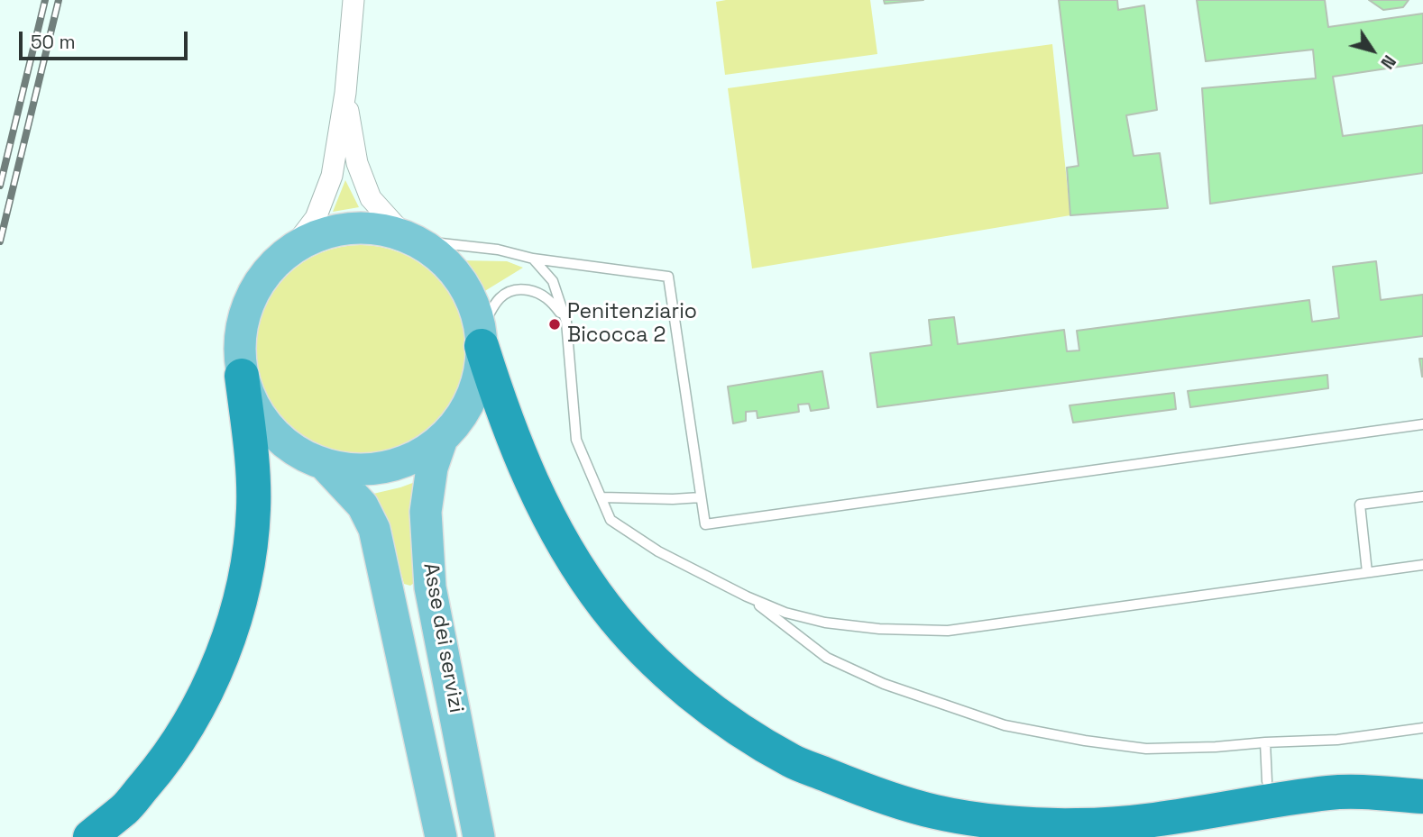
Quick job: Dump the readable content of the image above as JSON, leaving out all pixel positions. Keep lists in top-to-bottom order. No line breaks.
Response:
{"streets":{"main road":["Asse dei servizi"]},"places":["Penitenziario Bicocca 2"],"scale_bar":"50 m","north":"bottom right"}
